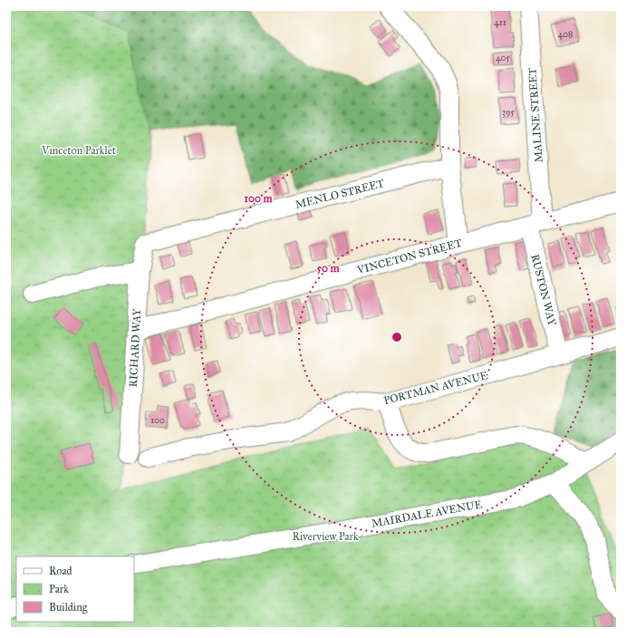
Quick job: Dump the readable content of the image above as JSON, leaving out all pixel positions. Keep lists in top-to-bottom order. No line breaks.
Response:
{"streets":{"street":["MALINE STREET","MENLO STREET","VINCETON STREET","RUSTON WAY","RICHARD WAY","PORTMAN AVENUE","MAIRDALE AVENUE"]},"crossings":[["MALINE STREET","VINCETON STREET"],["MALINE STREET","RUSTON WAY"],["MENLO STREET","RICHARD WAY"],["VINCETON STREET","RUSTON WAY"],["VINCETON STREET","RICHARD WAY"],["RUSTON WAY","PORTMAN AVENUE"]],"parks":["Vinceton Parklet","Riverview Park"],"house_numbers":["411","408","405","395","100"],"legend":["Road","Park","Building"],"rings":["100 m","50 m"]}
